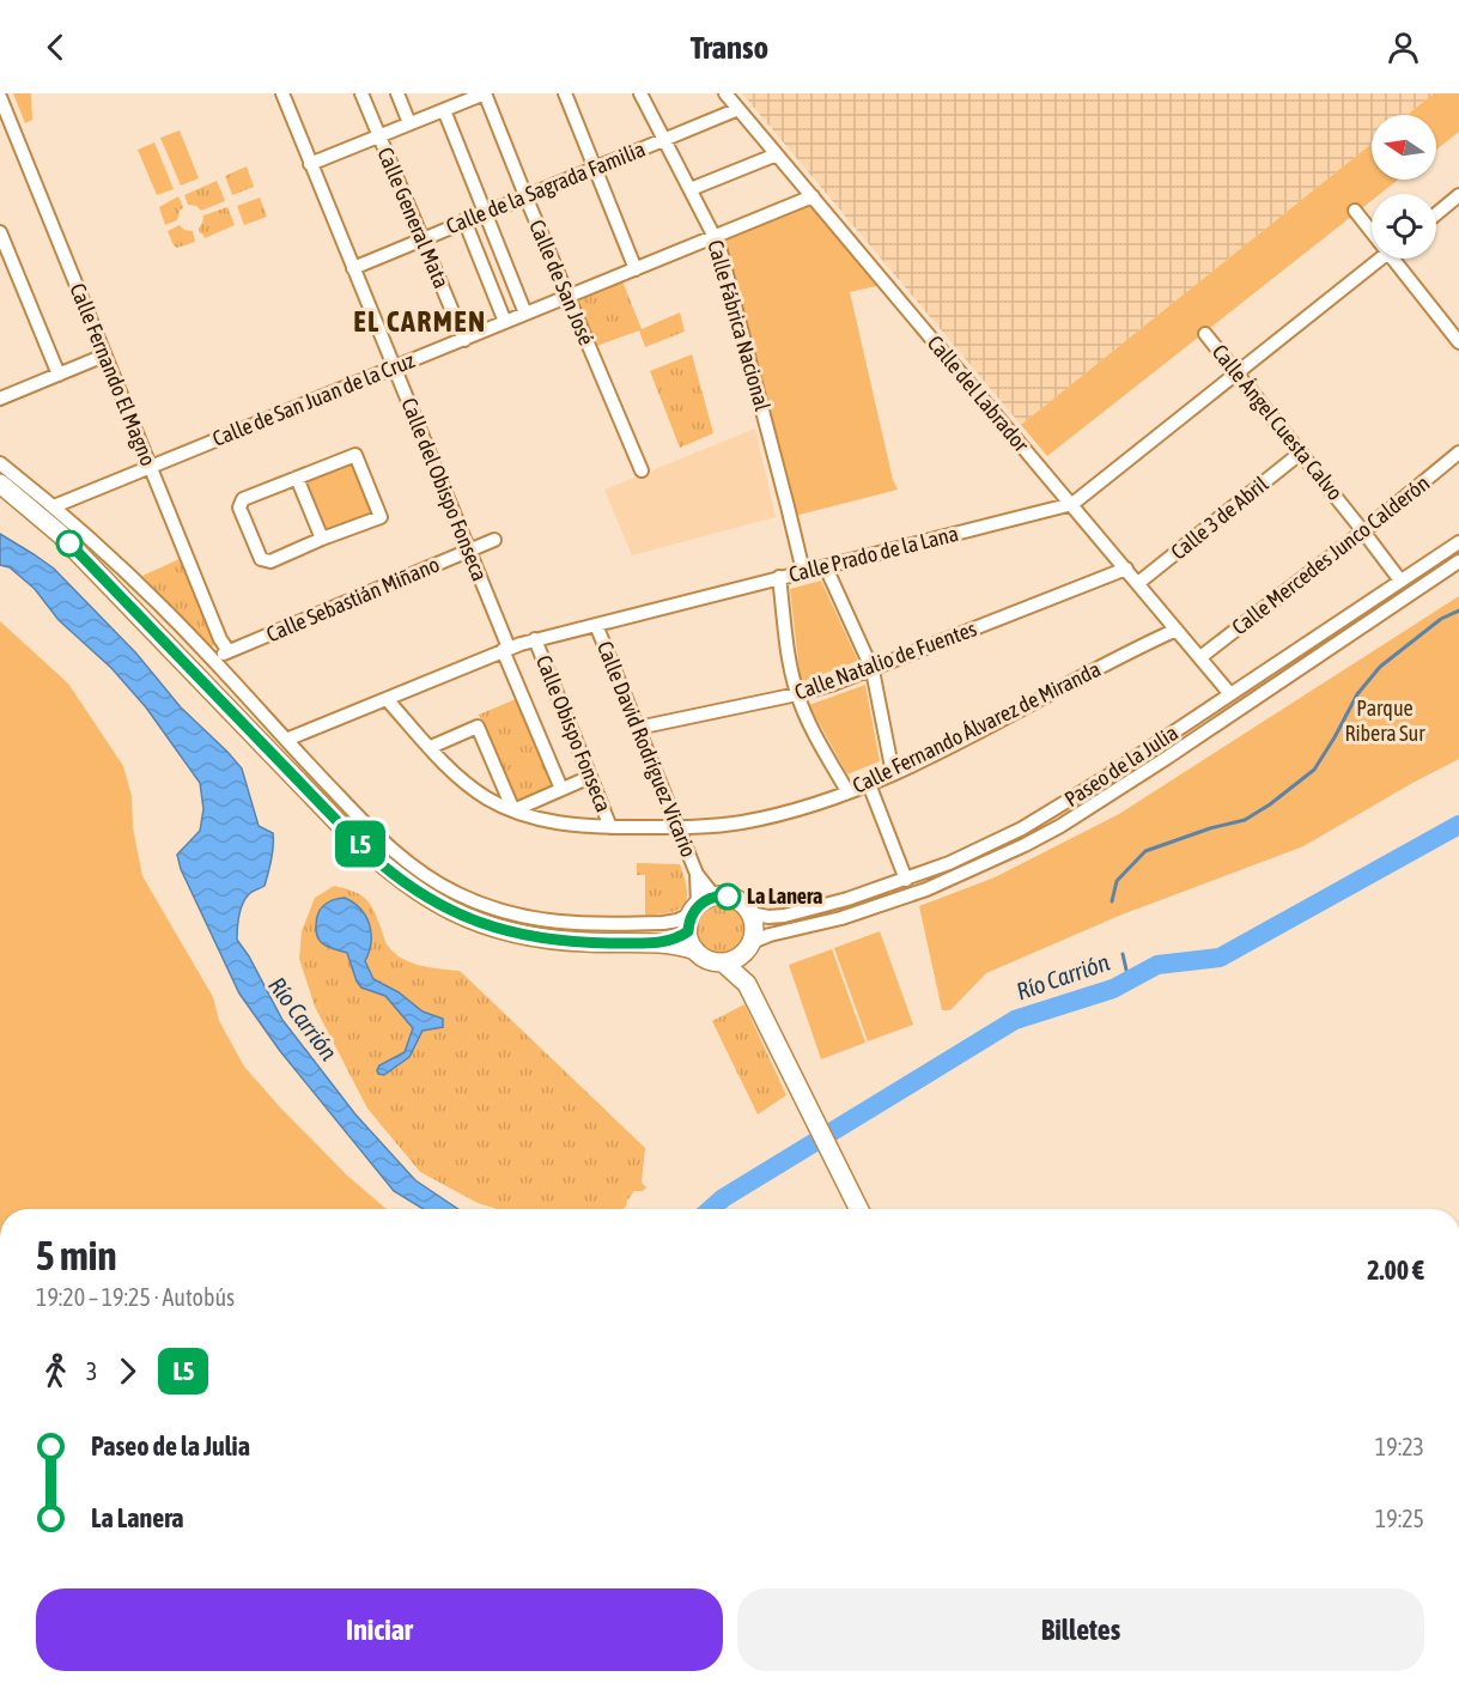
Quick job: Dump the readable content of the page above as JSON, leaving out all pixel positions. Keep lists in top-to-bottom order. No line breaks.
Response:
{"streets":{"street":["Calle de la Sagrada Familia","Calle General Mata","Calle de San José","Calle Fábrica Nacional","Calle Fernando El Magno","Calle del Labrador","Calle de San Juan de la Cruz","Calle Ángel Cuesta Calvo","Calle del Obispo Fonseca","Calle 3 de Abril","Calle Prado de la Lana","Calle Mercedes Junco Calderón","Calle Sebastián Miñano","Calle Natalio de Fuentes","Calle Fernando Álvarez de Miranda","Calle Obispo Fonseca","Calle David Rodríguez Vicario","Paseo de la Julia"]},"crossings":[["Calle de la Sagrada Familia","Calle General Mata"],["Calle de la Sagrada Familia","Calle de San José"],["Calle de la Sagrada Familia","Calle Fábrica Nacional"],["Calle de la Sagrada Familia","Calle del Labrador"],["Calle de la Sagrada Familia","Calle del Obispo Fonseca"],["Calle General Mata","Calle de San Juan de la Cruz"],["Calle de San José","Calle de San Juan de la Cruz"],["Calle Fábrica Nacional","Calle de San Juan de la Cruz"],["Calle Fábrica Nacional","Calle Prado de la Lana"],["Calle Fernando El Magno","Calle de San Juan de la Cruz"],["Calle Fernando El Magno","Calle Sebastián Miñano"],["Calle del Labrador","Calle de San Juan de la Cruz"],["Calle del Labrador","Calle 3 de Abril"],["Calle del Labrador","Calle Prado de la Lana"],["Calle del Labrador","Calle Mercedes Junco Calderón"],["Calle del Labrador","Calle Natalio de Fuentes"],["Calle del Labrador","Calle Fernando Álvarez de Miranda"],["Calle del Labrador","Paseo de la Julia"],["Calle de San Juan de la Cruz","Calle del Obispo Fonseca"],["Calle Ángel Cuesta Calvo","Calle 3 de Abril"],["Calle Ángel Cuesta Calvo","Calle Prado de la Lana"],["Calle Ángel Cuesta Calvo","Calle Mercedes Junco Calderón"],["Calle Ángel Cuesta Calvo","Paseo de la Julia"],["Calle del Obispo Fonseca","Calle Prado de la Lana"],["Calle del Obispo Fonseca","Calle Sebastián Miñano"],["Calle del Obispo Fonseca","Calle Obispo Fonseca"],["Calle Prado de la Lana","Calle Fernando Álvarez de Miranda"],["Calle Prado de la Lana","Calle Obispo Fonseca"],["Calle Prado de la Lana","Calle David Rodríguez Vicario"],["Calle Natalio de Fuentes","Calle David Rodríguez Vicario"],["Calle Fernando Álvarez de Miranda","Calle Obispo Fonseca"],["Calle Fernando Álvarez de Miranda","Calle David Rodríguez Vicario"],["Calle David Rodríguez Vicario","Paseo de la Julia"]],"districts":["EL CARMEN"],"water":["Río Carrión"],"parks":["Parque Ribera Sur"],"places":["La Lanera"],"lines":["bus line L5"],"north":"left","page":{"header":"Transo","on_map":"L5","heading":["5 min","19:20 – 19:25 · Autobús","2.00 €"],"legs":["3","L5"],"list":[{"name":"Paseo de la Julia","value":"19:23"},{"name":"La Lanera","value":"19:25"}],"buttons":["Iniciar","Billetes"]}}
